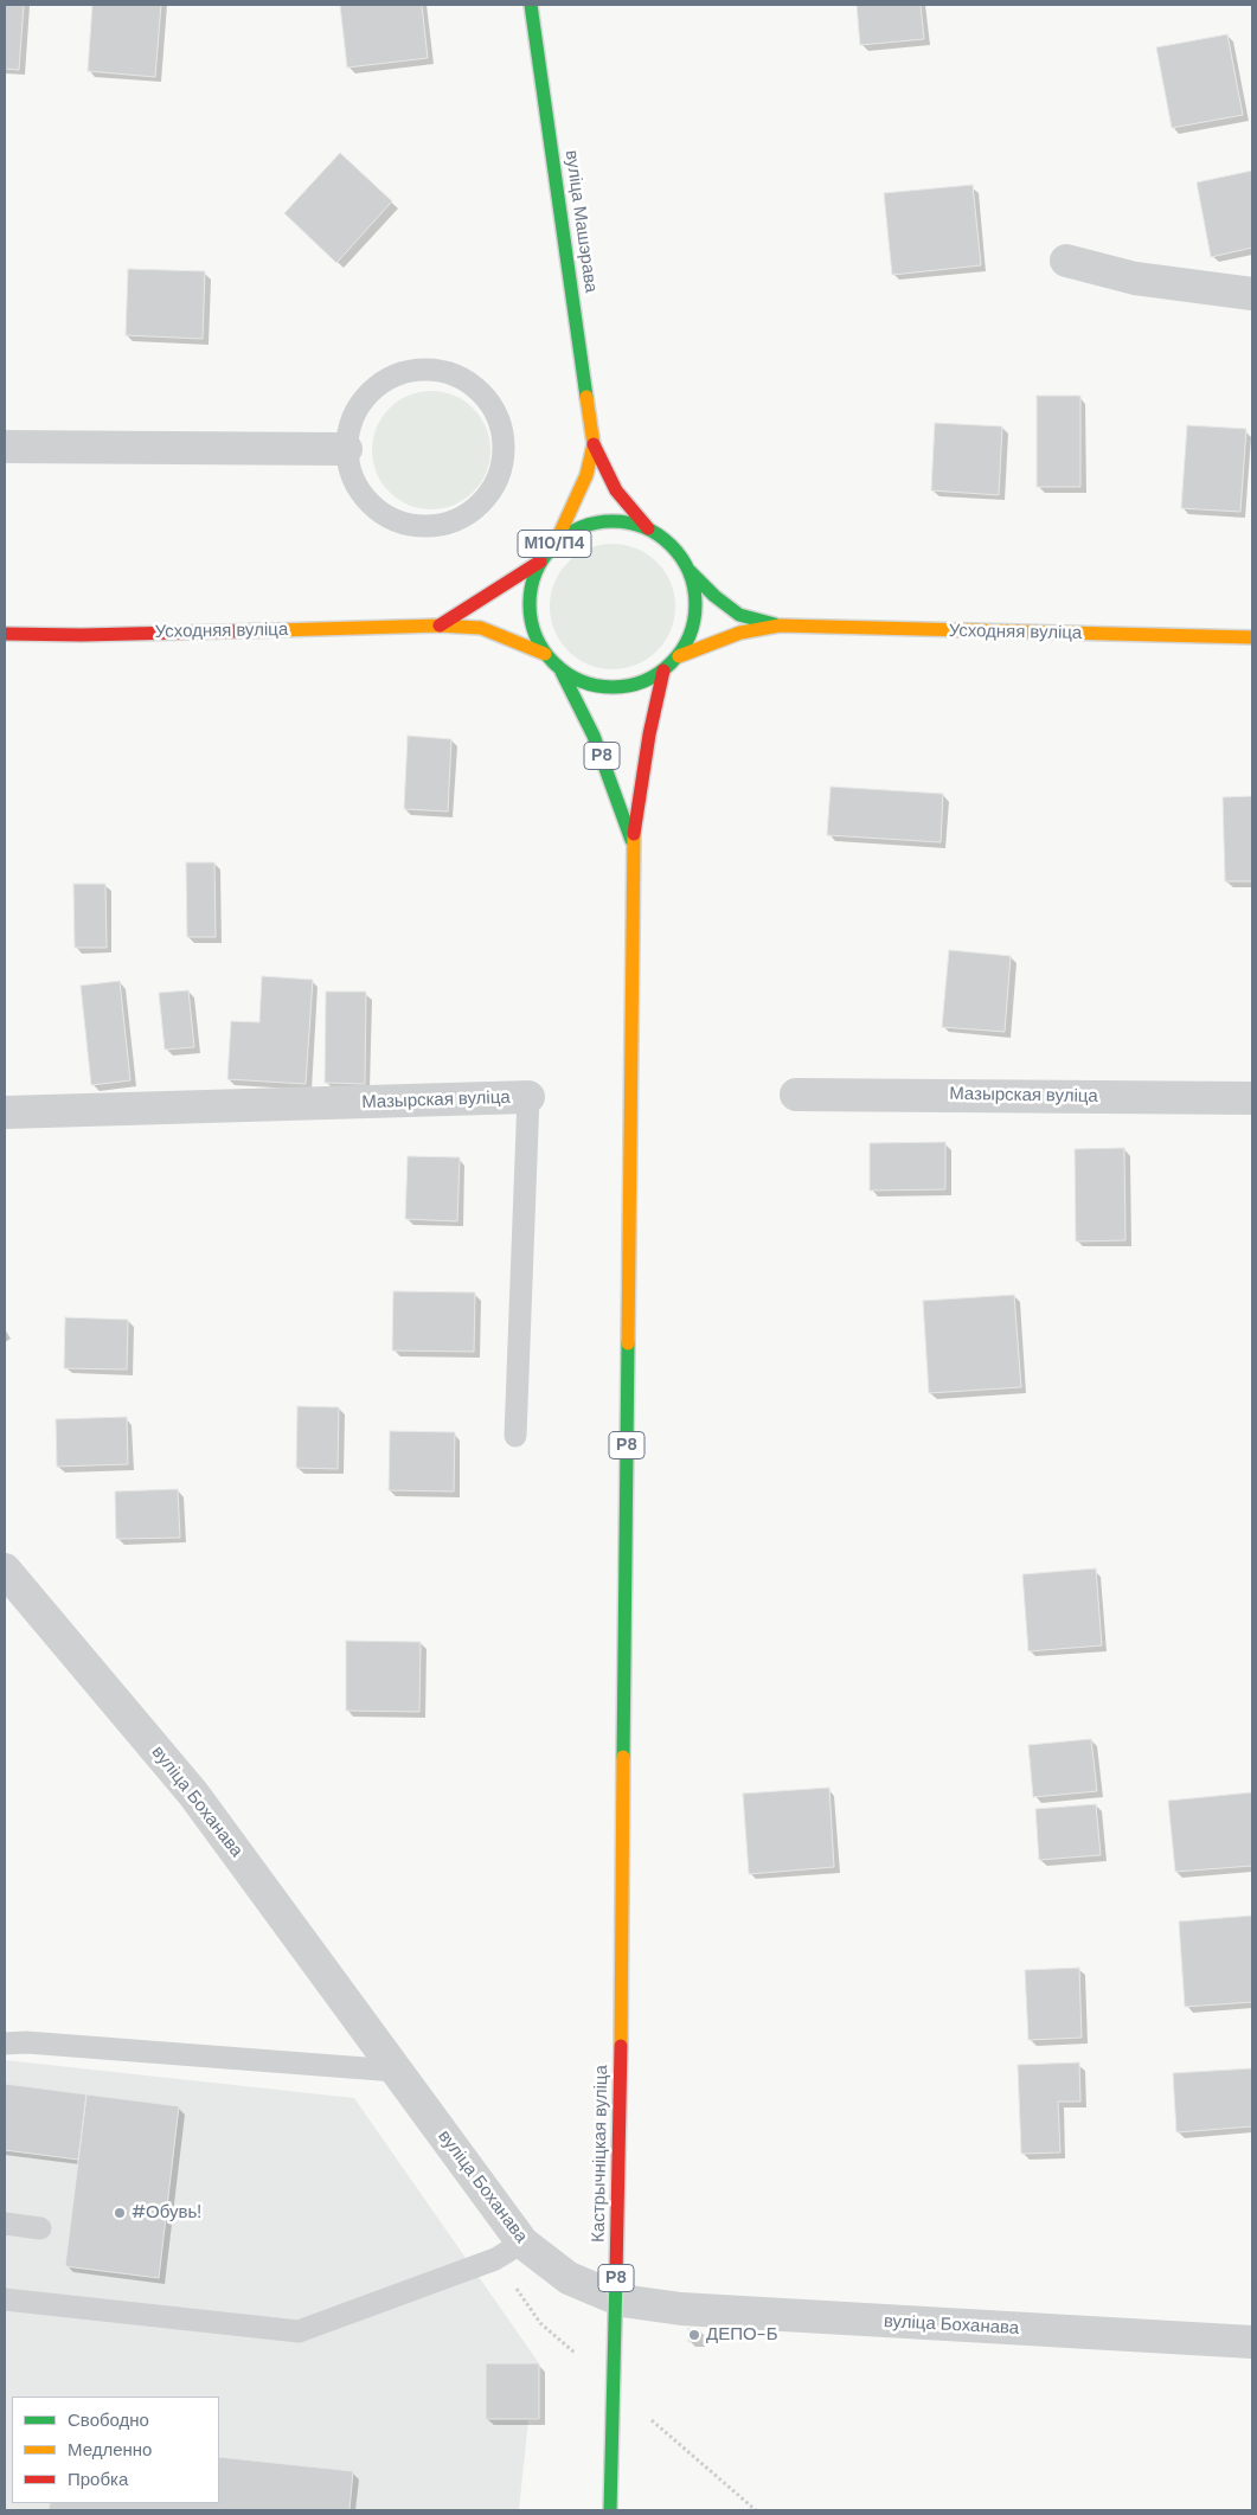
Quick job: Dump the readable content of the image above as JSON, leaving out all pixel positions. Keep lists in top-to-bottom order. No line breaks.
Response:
{"streets":{"main road":["вуліца Машэрава","М10/П4","Усходняя вуліца","Р8","Кастрычніцкая вуліца"],"street":["Мазырская вуліца","вуліца Боханава"]},"crossings":[["вуліца Машэрава","М10/П4"],["вуліца Машэрава","Усходняя вуліца"],["вуліца Машэрава","Р8"],["М10/П4","Усходняя вуліца"],["М10/П4","Р8"],["Усходняя вуліца","Р8"],["Р8","Кастрычніцкая вуліца"]],"places":["#Обувь!","ДЕПО-Б"],"legend":["Свободно","Медленно","Пробка"]}
